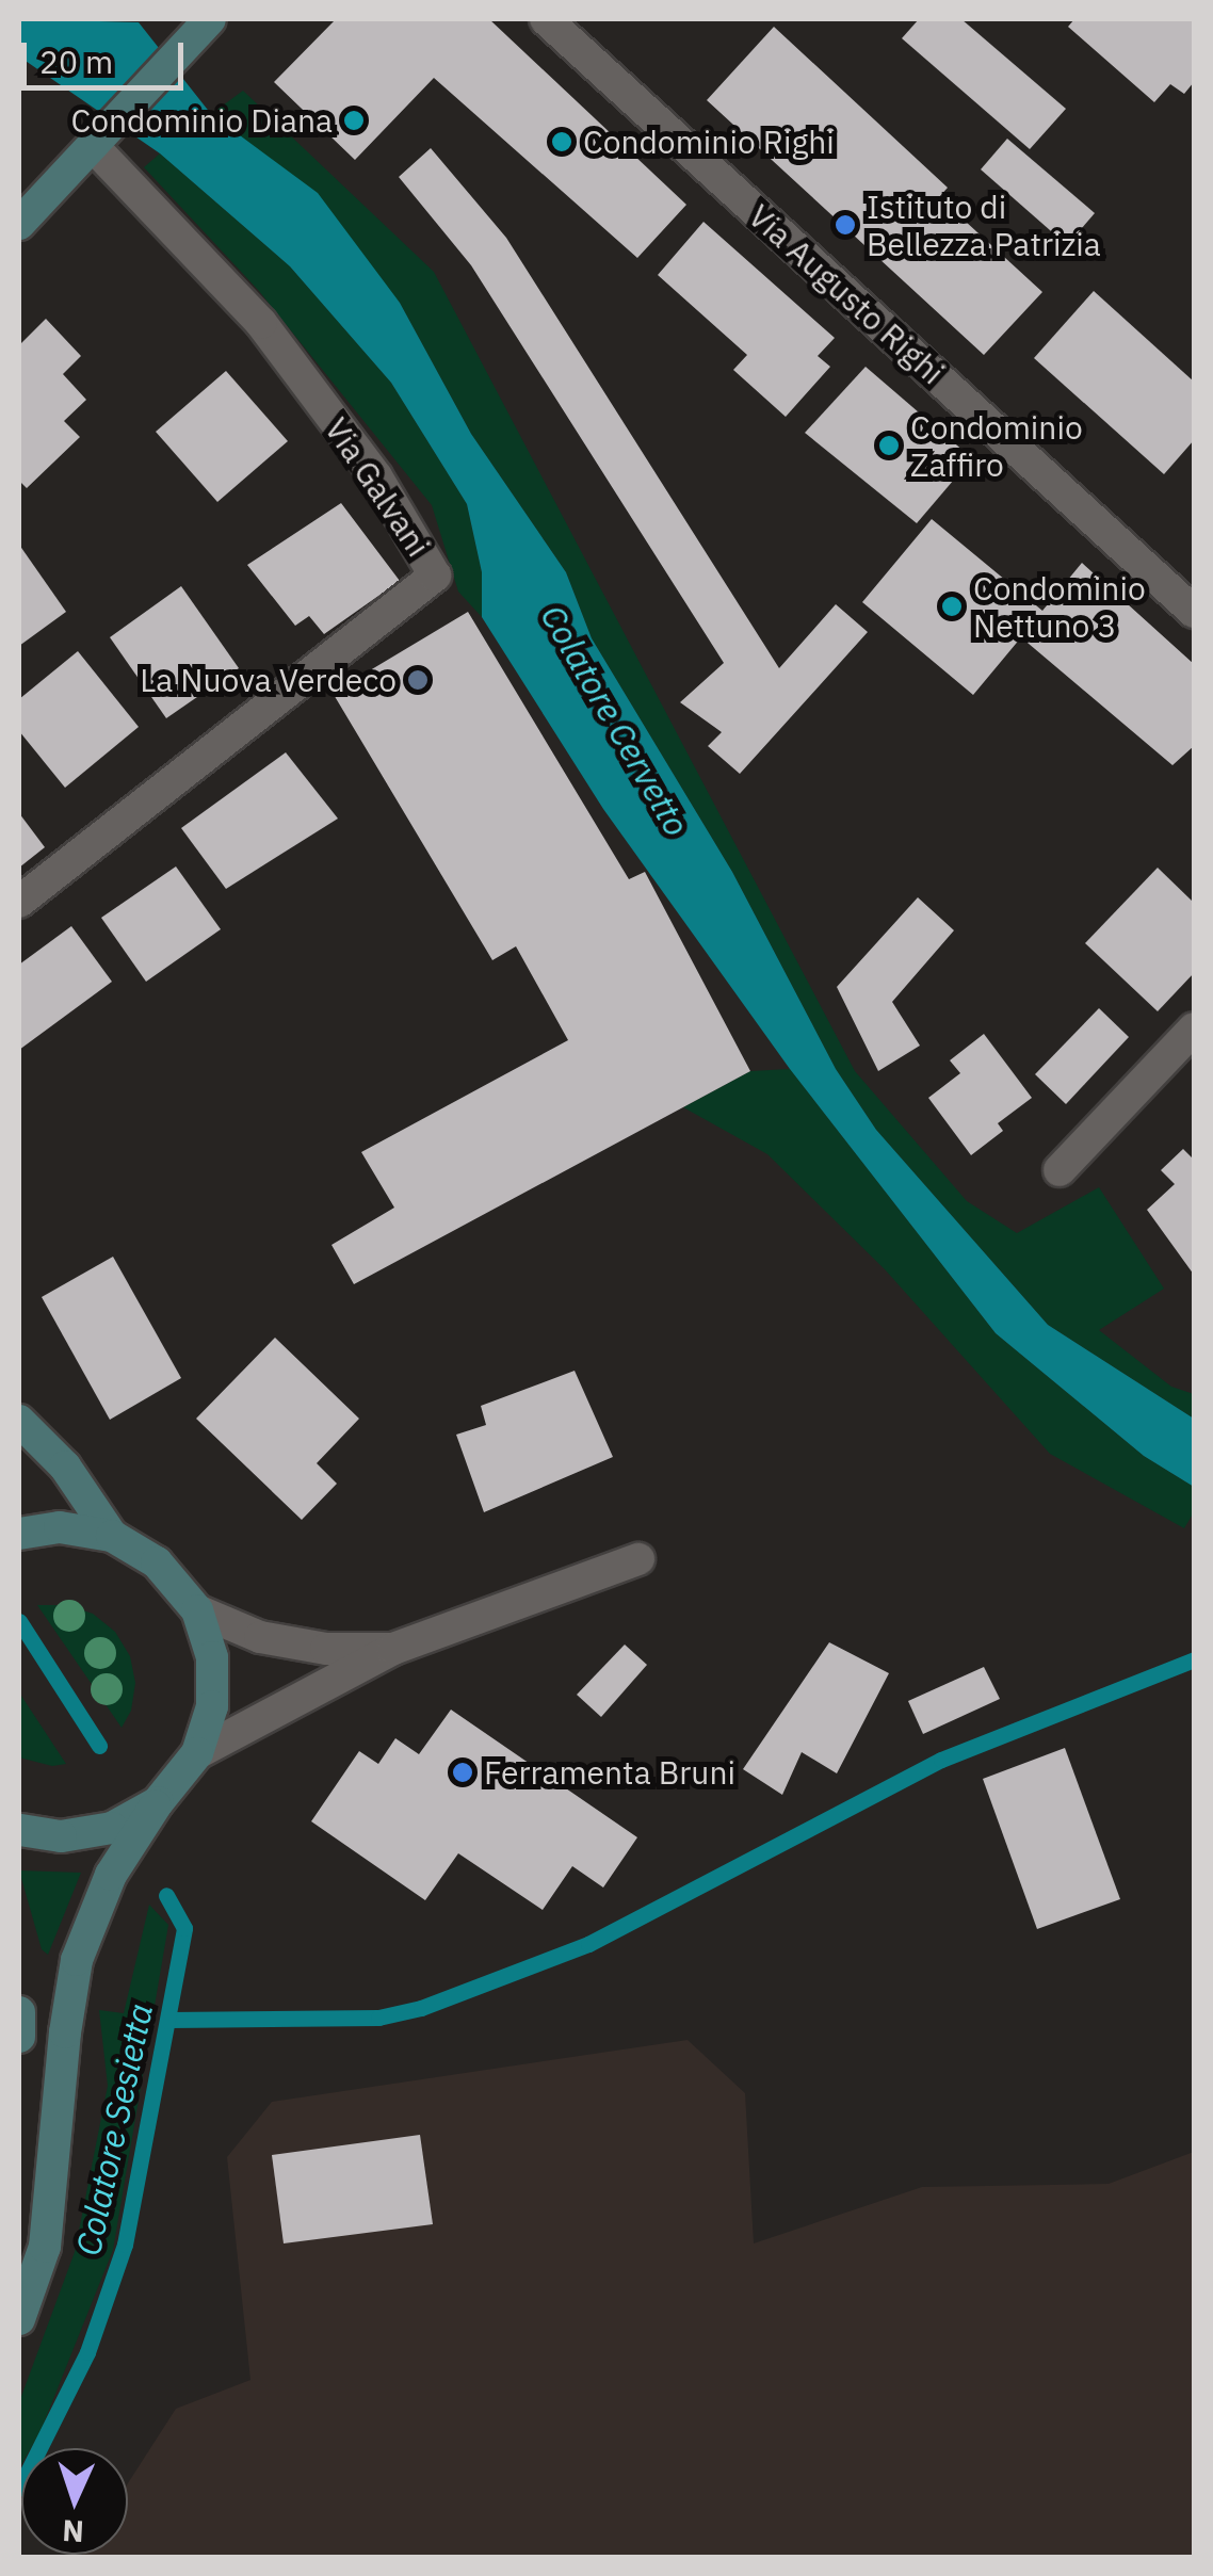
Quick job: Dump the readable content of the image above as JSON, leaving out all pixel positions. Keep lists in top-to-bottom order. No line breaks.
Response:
{"streets":{"street":["Via Augusto Righi","Via Galvani"]},"water":["Colatore Cervetto","Colatore Sesietta"],"places":["Condominio Diana","Condominio Righi","Istituto di Bellezza Patrizia","Condominio Zaffiro","Condominio Nettuno 3","La Nuova Verdeco","Ferramenta Bruni"],"scale_bar":"20 m","north":"bottom"}
